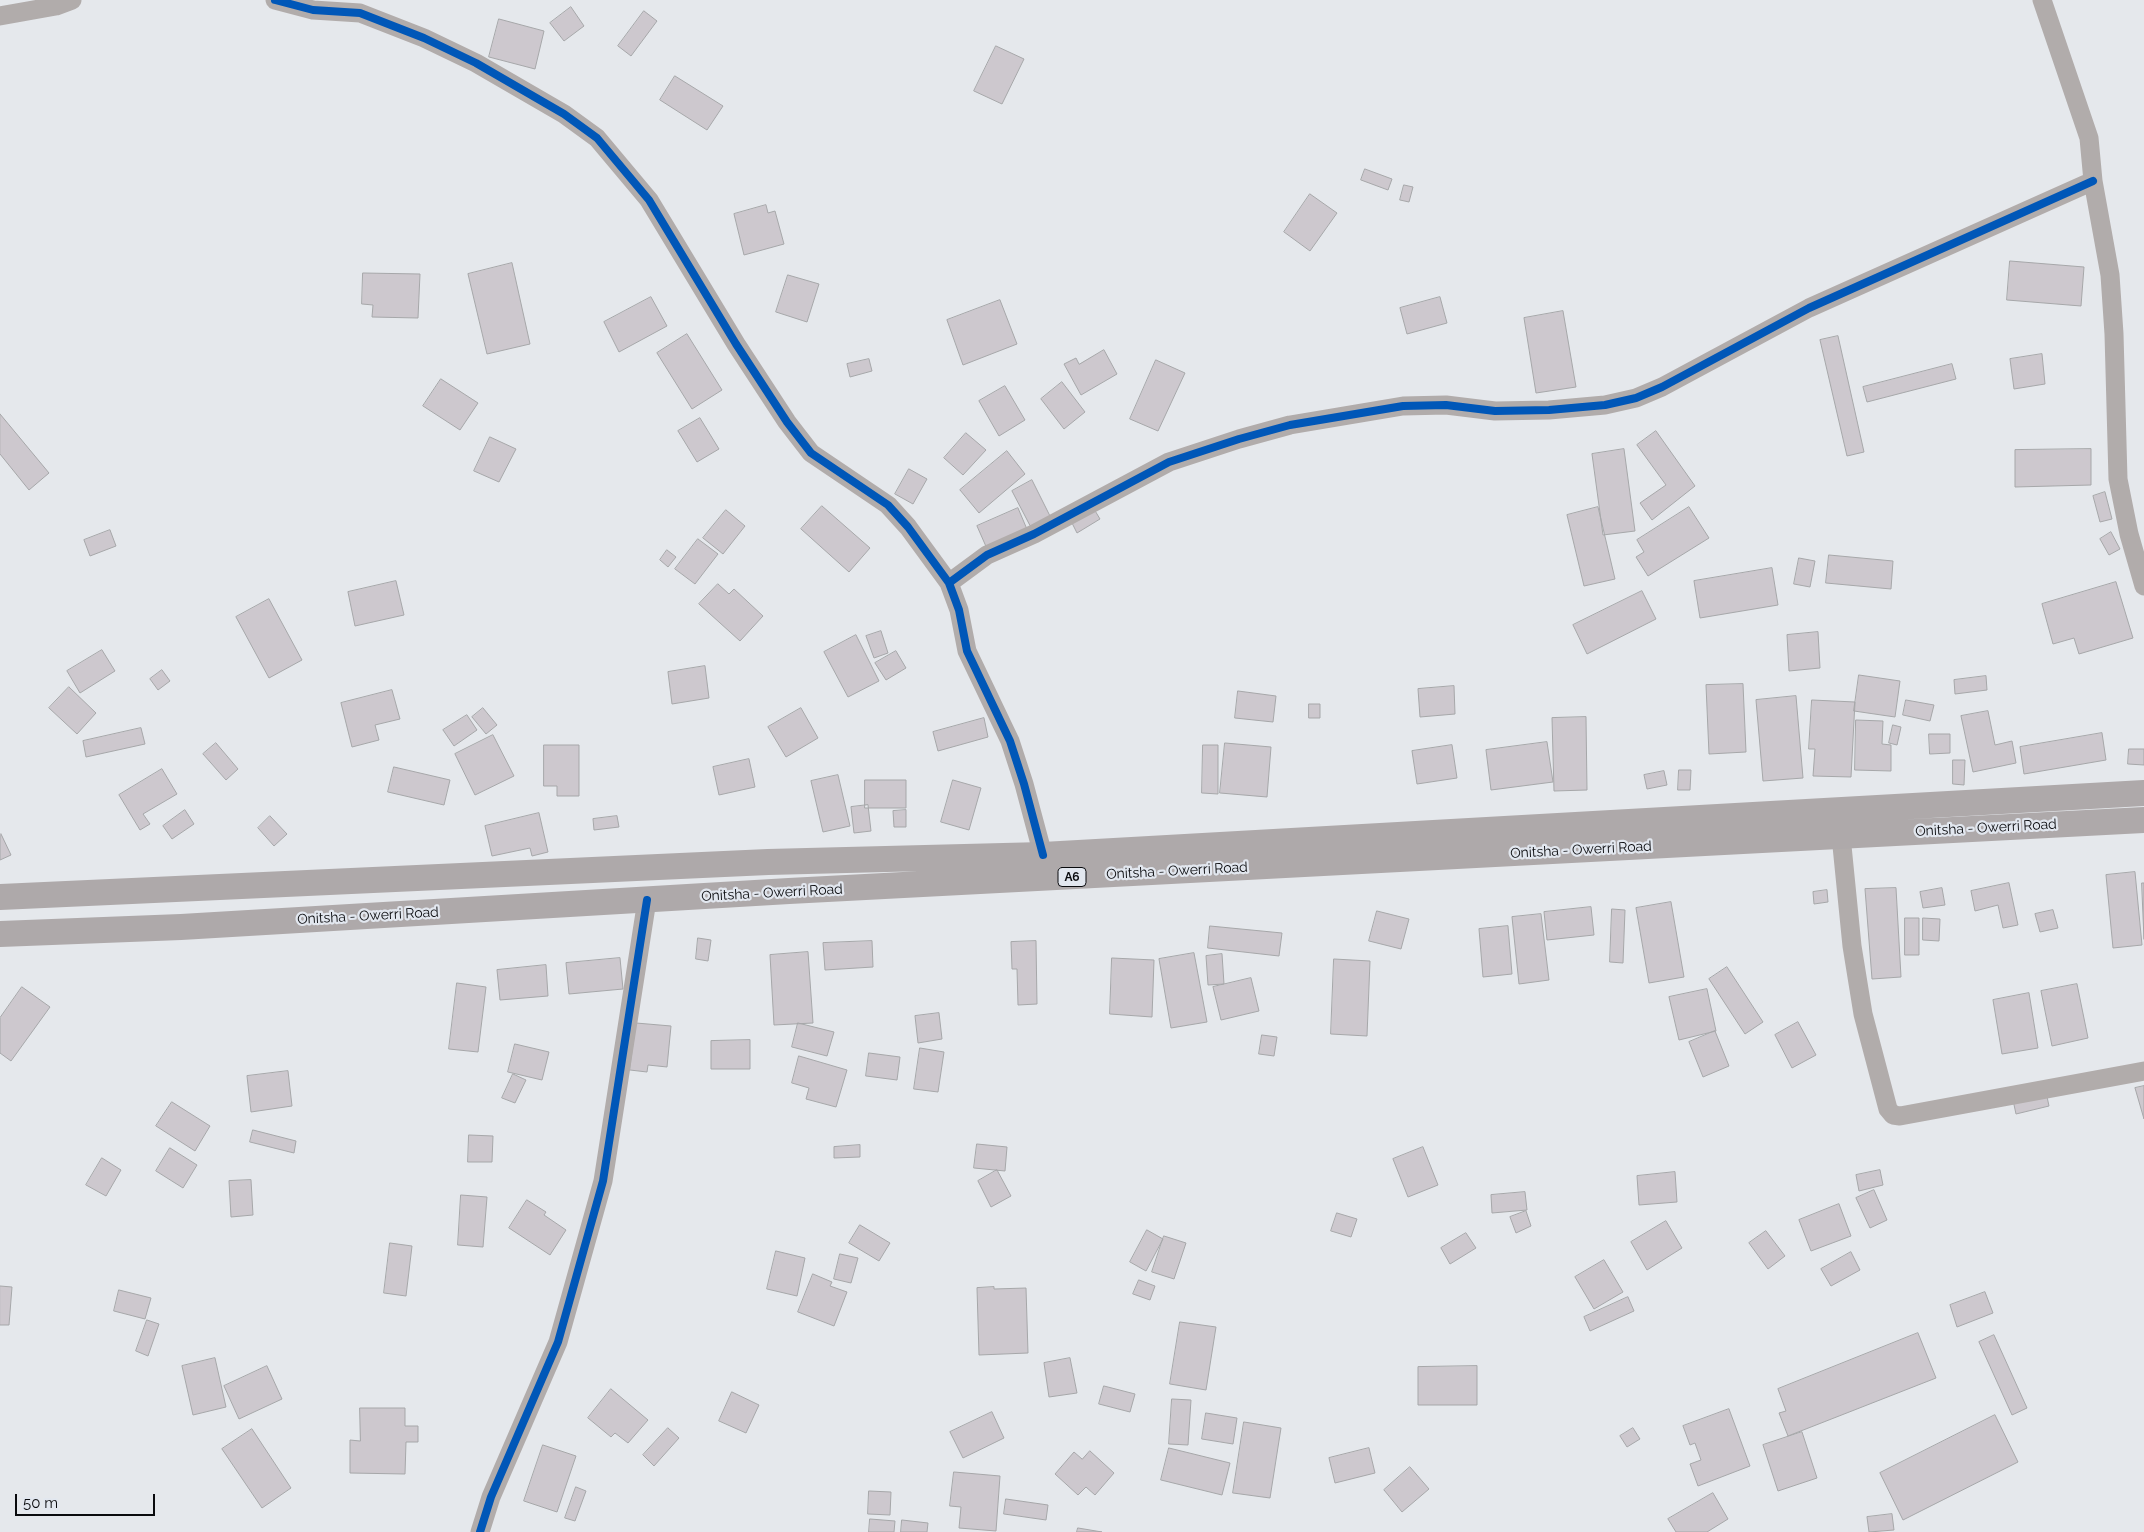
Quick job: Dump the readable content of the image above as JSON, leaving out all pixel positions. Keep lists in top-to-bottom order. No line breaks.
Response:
{"streets":{"highway":["Onitsha - Owerri Road","A6"]},"scale_bar":"50 m"}
